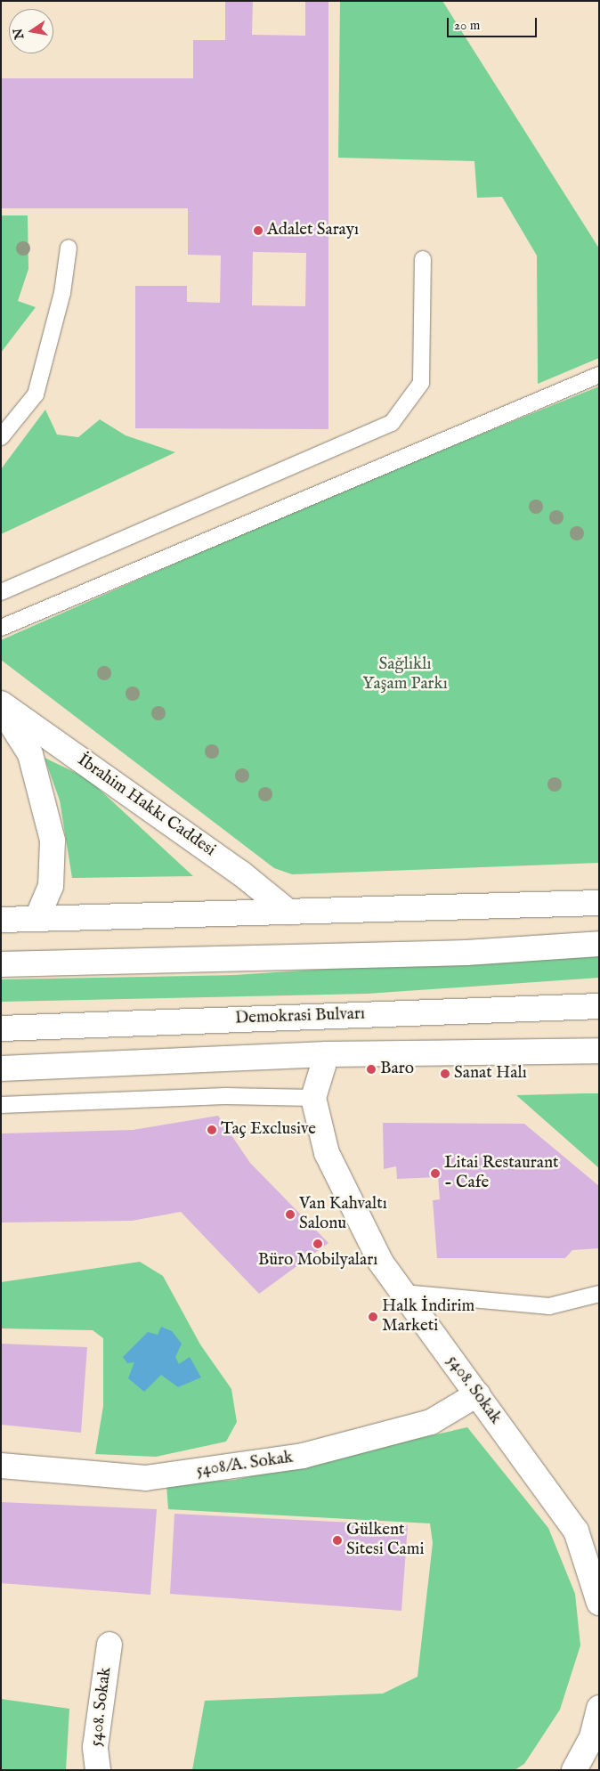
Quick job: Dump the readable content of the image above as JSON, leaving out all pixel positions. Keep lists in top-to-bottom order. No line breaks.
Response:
{"streets":{"main road":["İbrahim Hakkı Caddesi","Demokrasi Bulvarı","5408. Sokak","5408/A. Sokak"]},"crossings":[["5408. Sokak","5408/A. Sokak"]],"parks":["Sağlıklı Yaşam Parkı"],"places":["Adalet Sarayı","Baro","Sanat Halı","Taç Exclusive","Litai Restaurant - Cafe","Van Kahvaltı Salonu","Büro Mobilyaları","Halk İndirim Marketi","Gülkent Sitesi Cami"],"scale_bar":"20 m","north":"left"}
